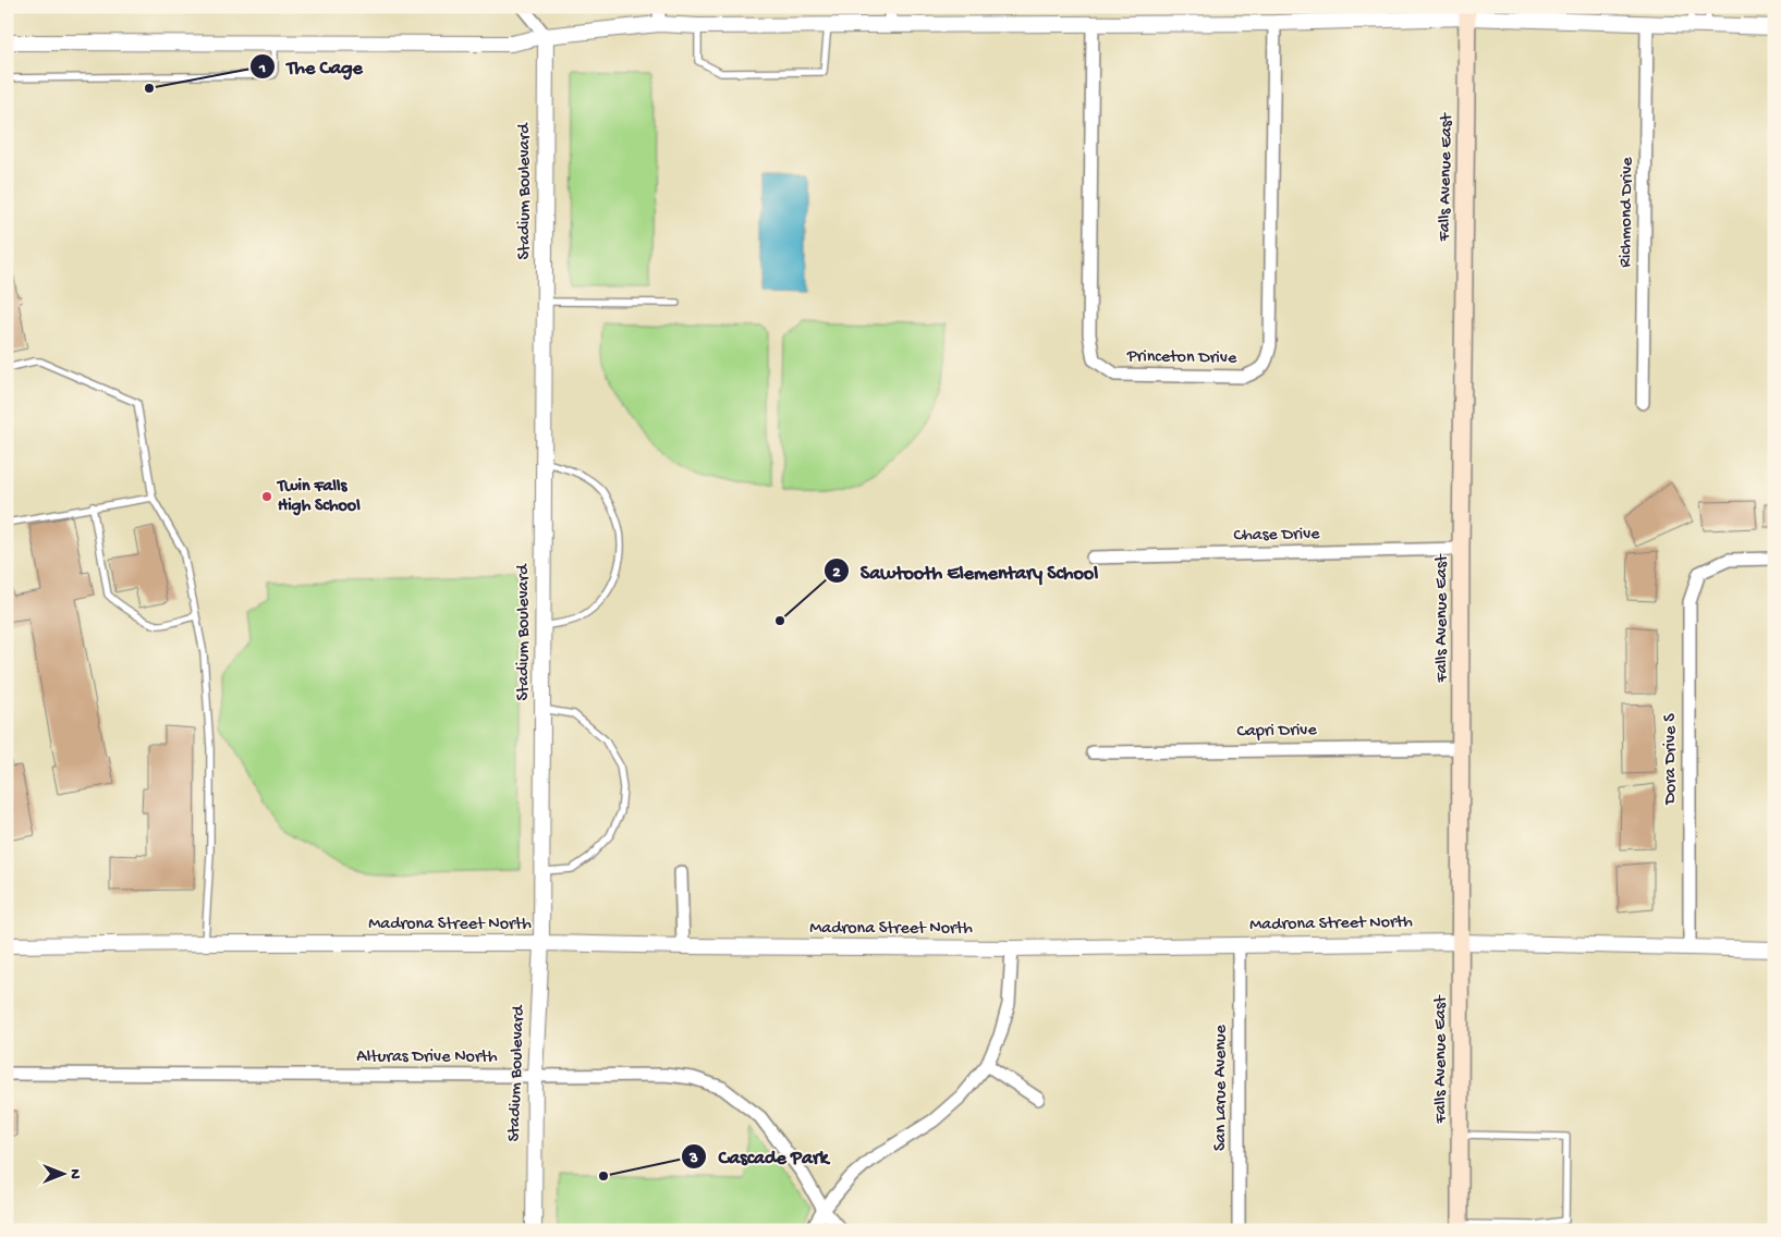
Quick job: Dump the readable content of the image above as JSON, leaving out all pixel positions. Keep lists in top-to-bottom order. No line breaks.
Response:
{"streets":{"main road":["Falls Avenue East"],"street":["Stadium Boulevard","Richmond Drive","Princeton Drive","Chase Drive","Capri Drive","Dora Drive S","Madrona Street North","Alturas Drive North","San Larue Avenue"]},"crossings":[["Falls Avenue East","Chase Drive"],["Falls Avenue East","Capri Drive"],["Falls Avenue East","Madrona Street North"],["Stadium Boulevard","Madrona Street North"],["Stadium Boulevard","Alturas Drive North"],["Dora Drive S","Madrona Street North"],["Madrona Street North","San Larue Avenue"]],"places":["The Cage","Twin Falls High School","Sawtooth Elementary School","Cascade Park"],"north":"right"}
